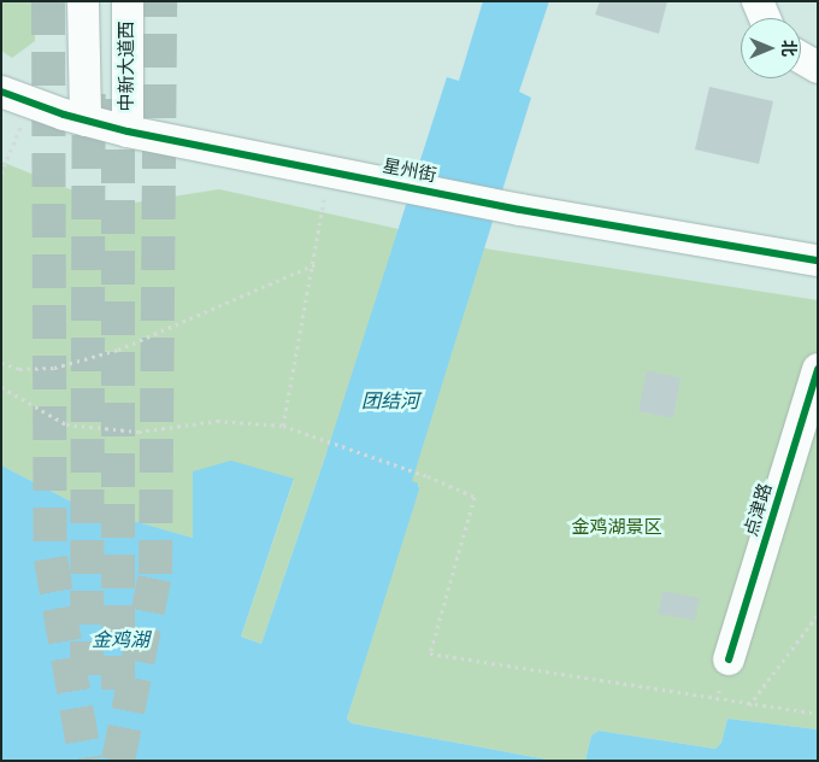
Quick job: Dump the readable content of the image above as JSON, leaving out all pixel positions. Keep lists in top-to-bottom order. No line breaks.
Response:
{"streets":{"street":["中新大道西","星州街","点津路"]},"crossings":[["中新大道西","星州街"]],"water":["团结河","金鸡湖"],"parks":["金鸡湖景区"],"north":"right"}
